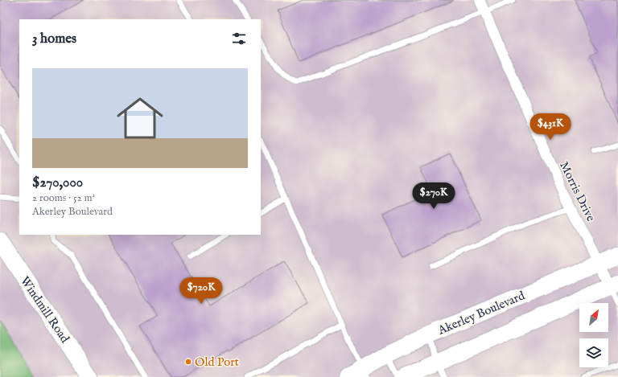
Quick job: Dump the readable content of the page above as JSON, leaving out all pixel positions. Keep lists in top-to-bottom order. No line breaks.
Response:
{"streets":{"main road":["Windmill Road","Akerley Boulevard"],"street":["Morris Drive"]},"crossings":[["Morris Drive","Akerley Boulevard"]],"places":["Old Port"],"north":"top right","page":{"heading":"3 homes","list":[{"name":"$270,000","note":"2 rooms · 52 m² · Akerley Boulevard"}],"price":["$431K","$270K","$720K"]}}
